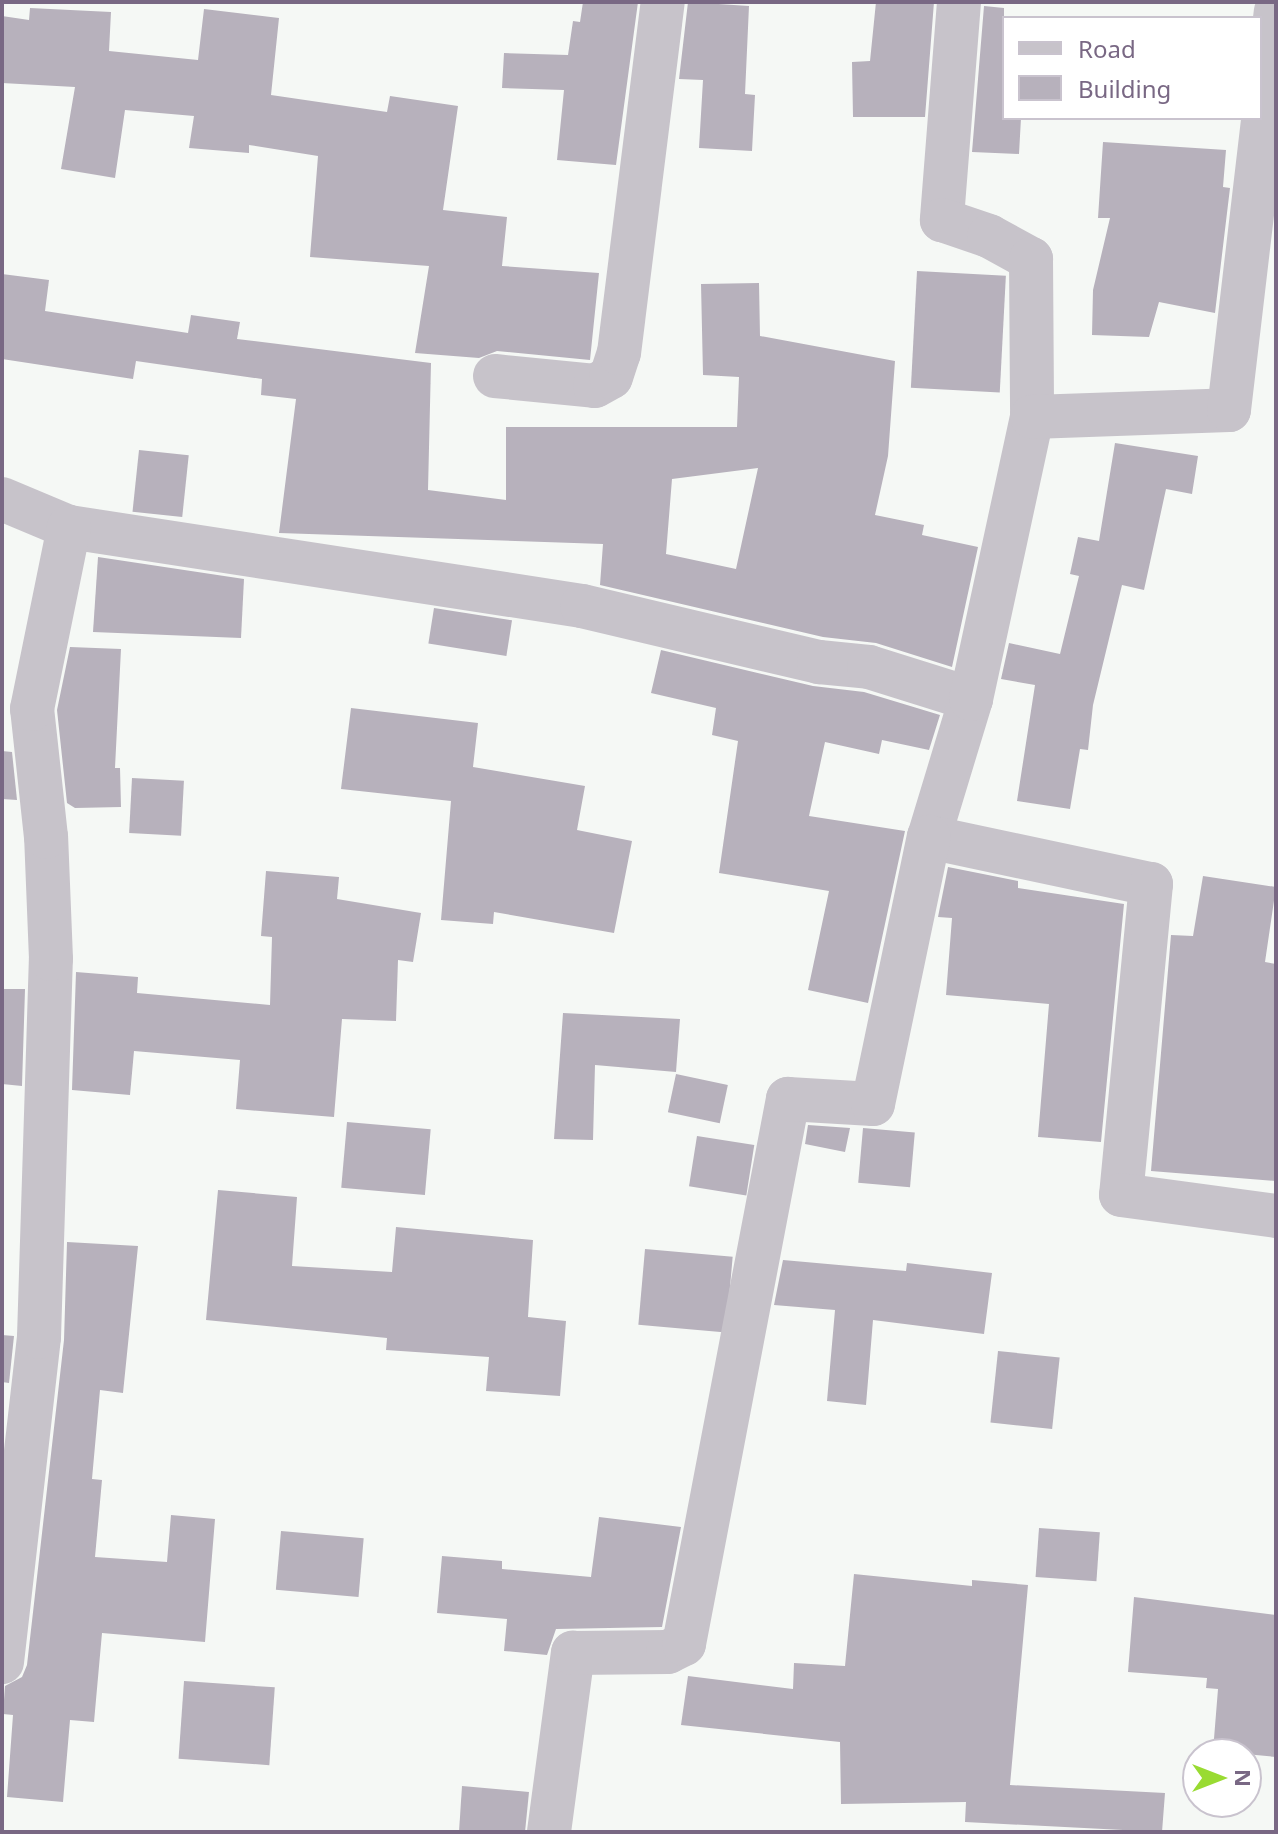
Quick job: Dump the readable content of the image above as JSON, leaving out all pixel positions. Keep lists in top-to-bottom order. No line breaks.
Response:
{"legend":["Road","Building"],"north":"right"}
